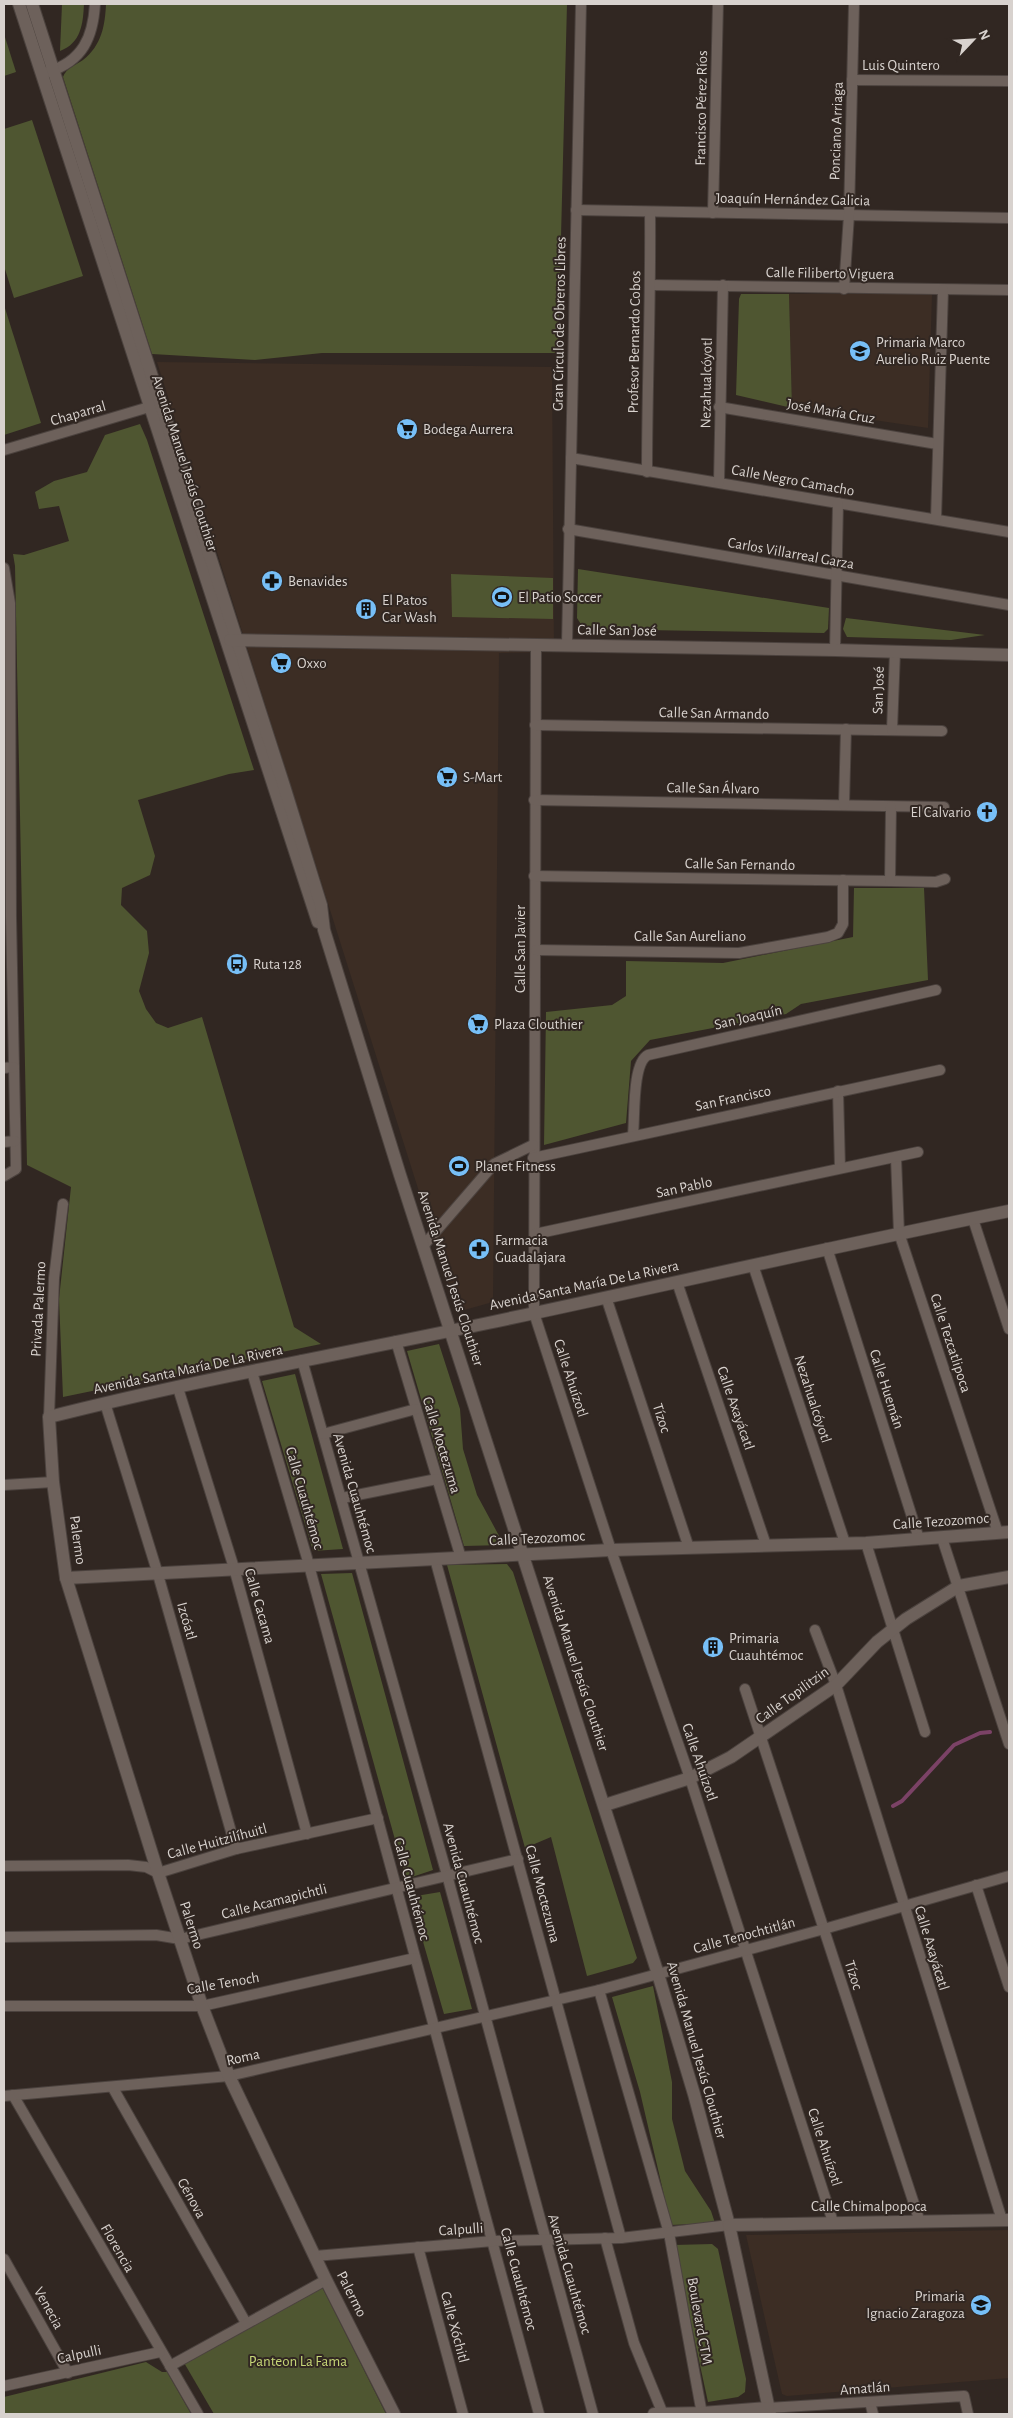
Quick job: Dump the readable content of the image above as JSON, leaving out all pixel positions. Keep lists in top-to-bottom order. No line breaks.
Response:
{"streets":{"street":["Luis Quintero","Francisco Pérez Ríos","Ponciano Arriaga","Joaquín Hernández Galicia","Calle Filiberto Viguera","Gran Círculo de Obreros Libres","Profesor Bernardo Cobos","Nezahualcóyotl","José María Cruz","Chaparral","Avenida Manuel Jesús Clouthier","Calle Negro Camacho","Carlos Villarreal Garza","Calle San José","San José","Calle San Armando","Calle San Álvaro","Calle San Fernando","Calle San Aureliano","Calle San Javier","San Joaquín","San Francisco","San Pablo","Avenida Santa María De La Rivera","Privada Palermo","Calle Tezcatlipoca","Calle Ahuízotl","Calle Huemán","Calle Axayácatl","Tízoc","Calle Moctezuma","Avenida Cuauhtémoc","Calle Cuauhtémoc","Calle Tezozomoc","Palermo","Calle Cacama","Izcóatl","Calle Topilitzin","Calle Huitzilíhuitl","Calle Acamapichtli","Calle Tenochtitlán","Calle Tenoch","Roma","Génova","Calle Chimalpopoca","Calpulli","Florencia","Venecia","Boulevard CTM","Calle Xóchitl","Amatlán"]},"crossings":[["Luis Quintero","Ponciano Arriaga"],["Francisco Pérez Ríos","Joaquín Hernández Galicia"],["Ponciano Arriaga","Joaquín Hernández Galicia"],["Ponciano Arriaga","Calle Filiberto Viguera"],["Joaquín Hernández Galicia","Gran Círculo de Obreros Libres"],["Joaquín Hernández Galicia","Profesor Bernardo Cobos"],["Calle Filiberto Viguera","Profesor Bernardo Cobos"],["Calle Filiberto Viguera","Nezahualcóyotl"],["Gran Círculo de Obreros Libres","Calle Negro Camacho"],["Gran Círculo de Obreros Libres","Carlos Villarreal Garza"],["Gran Círculo de Obreros Libres","Calle San José"],["Profesor Bernardo Cobos","Calle Negro Camacho"],["Nezahualcóyotl","José María Cruz"],["Nezahualcóyotl","Calle Negro Camacho"],["Nezahualcóyotl","Avenida Santa María De La Rivera"],["Nezahualcóyotl","Calle Tezozomoc"],["Chaparral","Avenida Manuel Jesús Clouthier"],["Avenida Manuel Jesús Clouthier","Calle San José"],["Avenida Manuel Jesús Clouthier","Avenida Santa María De La Rivera"],["Avenida Manuel Jesús Clouthier","Calle Tezozomoc"],["Avenida Manuel Jesús Clouthier","Calle Topilitzin"],["Avenida Manuel Jesús Clouthier","Calle Tenochtitlán"],["Avenida Manuel Jesús Clouthier","Calle Chimalpopoca"],["Avenida Manuel Jesús Clouthier","Calpulli"],["Avenida Manuel Jesús Clouthier","Amatlán"],["Calle San José","San José"],["Calle San José","Calle San Javier"],["San José","Calle San Armando"],["Calle San Armando","Calle San Javier"],["Calle San Álvaro","Calle San Javier"],["Calle San Fernando","Calle San Aureliano"],["Calle San Fernando","Calle San Javier"],["Calle San Aureliano","Calle San Javier"],["Calle San Javier","San Francisco"],["Calle San Javier","San Pablo"],["Calle San Javier","Avenida Santa María De La Rivera"],["Calle San Javier","Calle Ahuízotl"],["San Joaquín","San Francisco"],["San Pablo","Calle Tezcatlipoca"],["Avenida Santa María De La Rivera","Privada Palermo"],["Avenida Santa María De La Rivera","Calle Tezcatlipoca"],["Avenida Santa María De La Rivera","Calle Ahuízotl"],["Avenida Santa María De La Rivera","Calle Huemán"],["Avenida Santa María De La Rivera","Calle Axayácatl"],["Avenida Santa María De La Rivera","Tízoc"],["Avenida Santa María De La Rivera","Calle Moctezuma"],["Avenida Santa María De La Rivera","Avenida Cuauhtémoc"],["Avenida Santa María De La Rivera","Calle Cuauhtémoc"],["Avenida Santa María De La Rivera","Palermo"],["Avenida Santa María De La Rivera","Calle Cacama"],["Avenida Santa María De La Rivera","Izcóatl"],["Privada Palermo","Palermo"],["Calle Tezcatlipoca","Calle Tezozomoc"],["Calle Ahuízotl","Calle Tezozomoc"],["Calle Ahuízotl","Calle Topilitzin"],["Calle Ahuízotl","Calle Tenochtitlán"],["Calle Ahuízotl","Calle Chimalpopoca"],["Calle Huemán","Calle Tezozomoc"],["Calle Axayácatl","Calle Tezozomoc"],["Calle Axayácatl","Calle Topilitzin"],["Calle Axayácatl","Calle Tenochtitlán"],["Calle Axayácatl","Calle Chimalpopoca"],["Tízoc","Calle Tezozomoc"],["Tízoc","Calle Topilitzin"],["Tízoc","Calle Tenochtitlán"],["Tízoc","Calle Chimalpopoca"],["Calle Moctezuma","Calle Tezozomoc"],["Calle Moctezuma","Calle Acamapichtli"],["Calle Moctezuma","Calle Tenochtitlán"],["Calle Moctezuma","Calpulli"],["Avenida Cuauhtémoc","Calle Tezozomoc"],["Avenida Cuauhtémoc","Calle Acamapichtli"],["Avenida Cuauhtémoc","Calle Tenochtitlán"],["Avenida Cuauhtémoc","Roma"],["Avenida Cuauhtémoc","Calpulli"],["Calle Cuauhtémoc","Calle Tezozomoc"],["Calle Cuauhtémoc","Calle Huitzilíhuitl"],["Calle Cuauhtémoc","Calle Acamapichtli"],["Calle Cuauhtémoc","Calle Tenoch"],["Calle Cuauhtémoc","Roma"],["Calle Cuauhtémoc","Calpulli"],["Calle Tezozomoc","Palermo"],["Calle Tezozomoc","Calle Cacama"],["Calle Tezozomoc","Izcóatl"],["Palermo","Calle Huitzilíhuitl"],["Palermo","Calle Acamapichtli"],["Palermo","Calle Tenoch"],["Palermo","Roma"],["Palermo","Calpulli"],["Calle Cacama","Calle Huitzilíhuitl"],["Izcóatl","Calle Huitzilíhuitl"],["Calle Tenochtitlán","Roma"],["Calle Tenochtitlán","Boulevard CTM"],["Roma","Génova"],["Roma","Florencia"],["Calle Chimalpopoca","Calpulli"],["Calpulli","Florencia"],["Calpulli","Venecia"],["Calpulli","Boulevard CTM"],["Calpulli","Calle Xóchitl"]],"parks":["Panteon La Fama"],"places":{"school or university":["Primaria Marco Aurelio Ruiz Puente","Primaria Ignacio Zaragoza"],"supermarket":["Bodega Aurrera","Oxxo","S-Mart","Plaza Clouthier"],"pharmacy":["Benavides","Farmacia Guadalajara"],"sports":["El Patio Soccer","Planet Fitness"],"building":["El Patos Car Wash","Primaria Cuauhtémoc"],"church":["El Calvario"],"bus stop":["Ruta 128"]},"north":"top right"}
